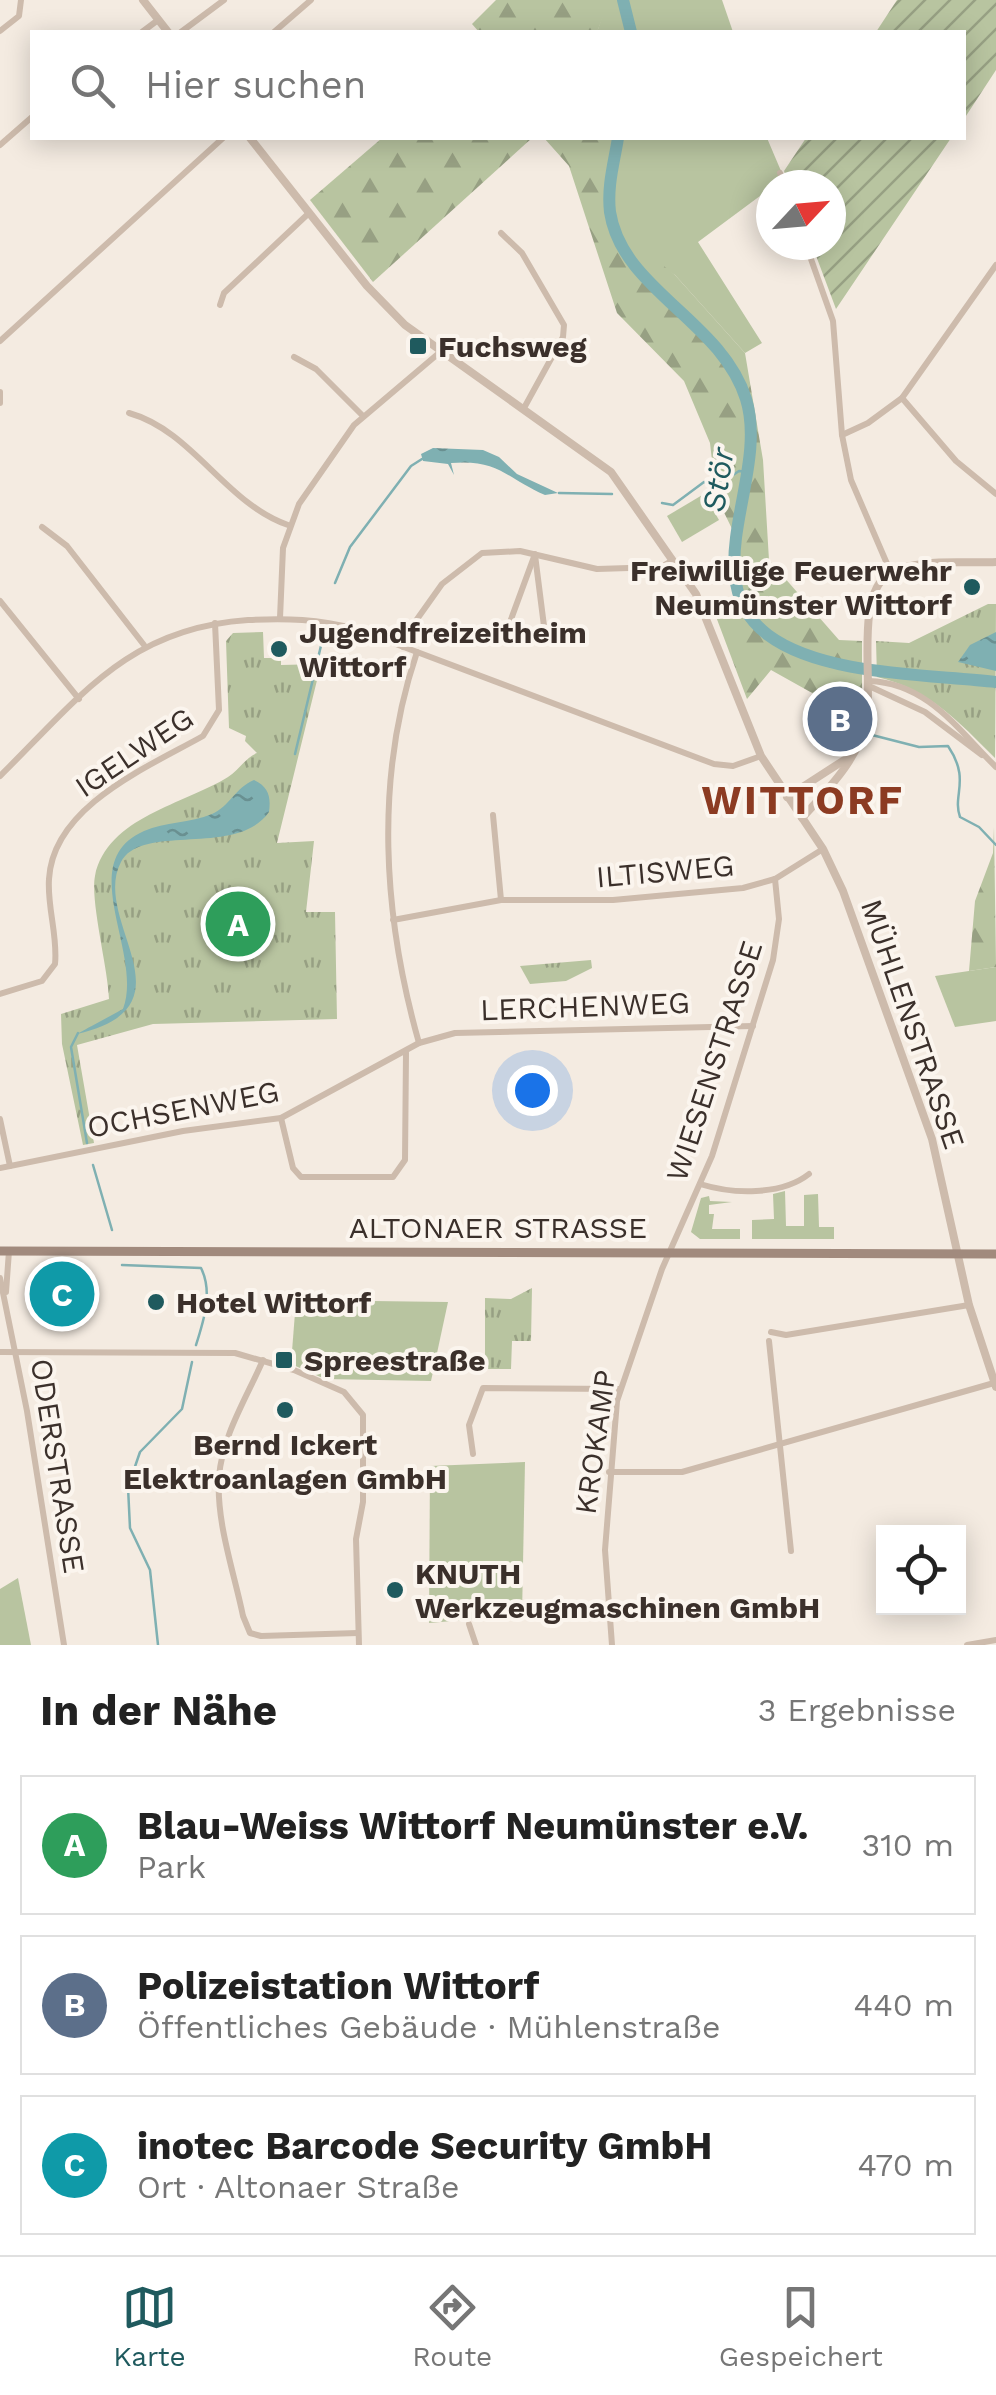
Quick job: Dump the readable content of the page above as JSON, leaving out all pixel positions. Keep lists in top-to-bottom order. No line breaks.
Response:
{"streets":{"main road":["ALTONAER STRASSE"],"street":["IGELWEG","ILTISWEG","LERCHENWEG","MÜHLENSTRASSE","WIESENSTRASSE","OCHSENWEG","KROKAMP","ODERSTRASSE"]},"crossings":[["ILTISWEG","MÜHLENSTRASSE"],["ILTISWEG","WIESENSTRASSE"],["LERCHENWEG","WIESENSTRASSE"],["LERCHENWEG","OCHSENWEG"],["MÜHLENSTRASSE","ALTONAER STRASSE"],["WIESENSTRASSE","ALTONAER STRASSE"],["WIESENSTRASSE","KROKAMP"],["ALTONAER STRASSE","KROKAMP"],["ALTONAER STRASSE","ODERSTRASSE"]],"districts":["WITTORF"],"water":["Stör"],"places":{"transit":["Fuchsweg","Spreestraße"],"other":["Freiwillige Feuerwehr Neumünster Wittorf","Jugendfreizeitheim Wittorf","Hotel Wittorf","Bernd Ickert Elektroanlagen GmbH","KNUTH Werkzeugmaschinen GmbH"]},"north":"top right","page":{"search":"Hier suchen","pins":["B","A","C"],"heading":["In der Nähe","3 Ergebnisse"],"list":[{"mark":"A","name":"Blau-Weiss Wittorf Neumünster e.V.","note":"Park","value":"310 m"},{"mark":"B","name":"Polizeistation Wittorf","note":"Öffentliches Gebäude · Mühlenstraße","value":"440 m"},{"mark":"C","name":"inotec Barcode Security GmbH","note":"Ort · Altonaer Straße","value":"470 m"}],"nav":["Karte","Route","Gespeichert"]}}
